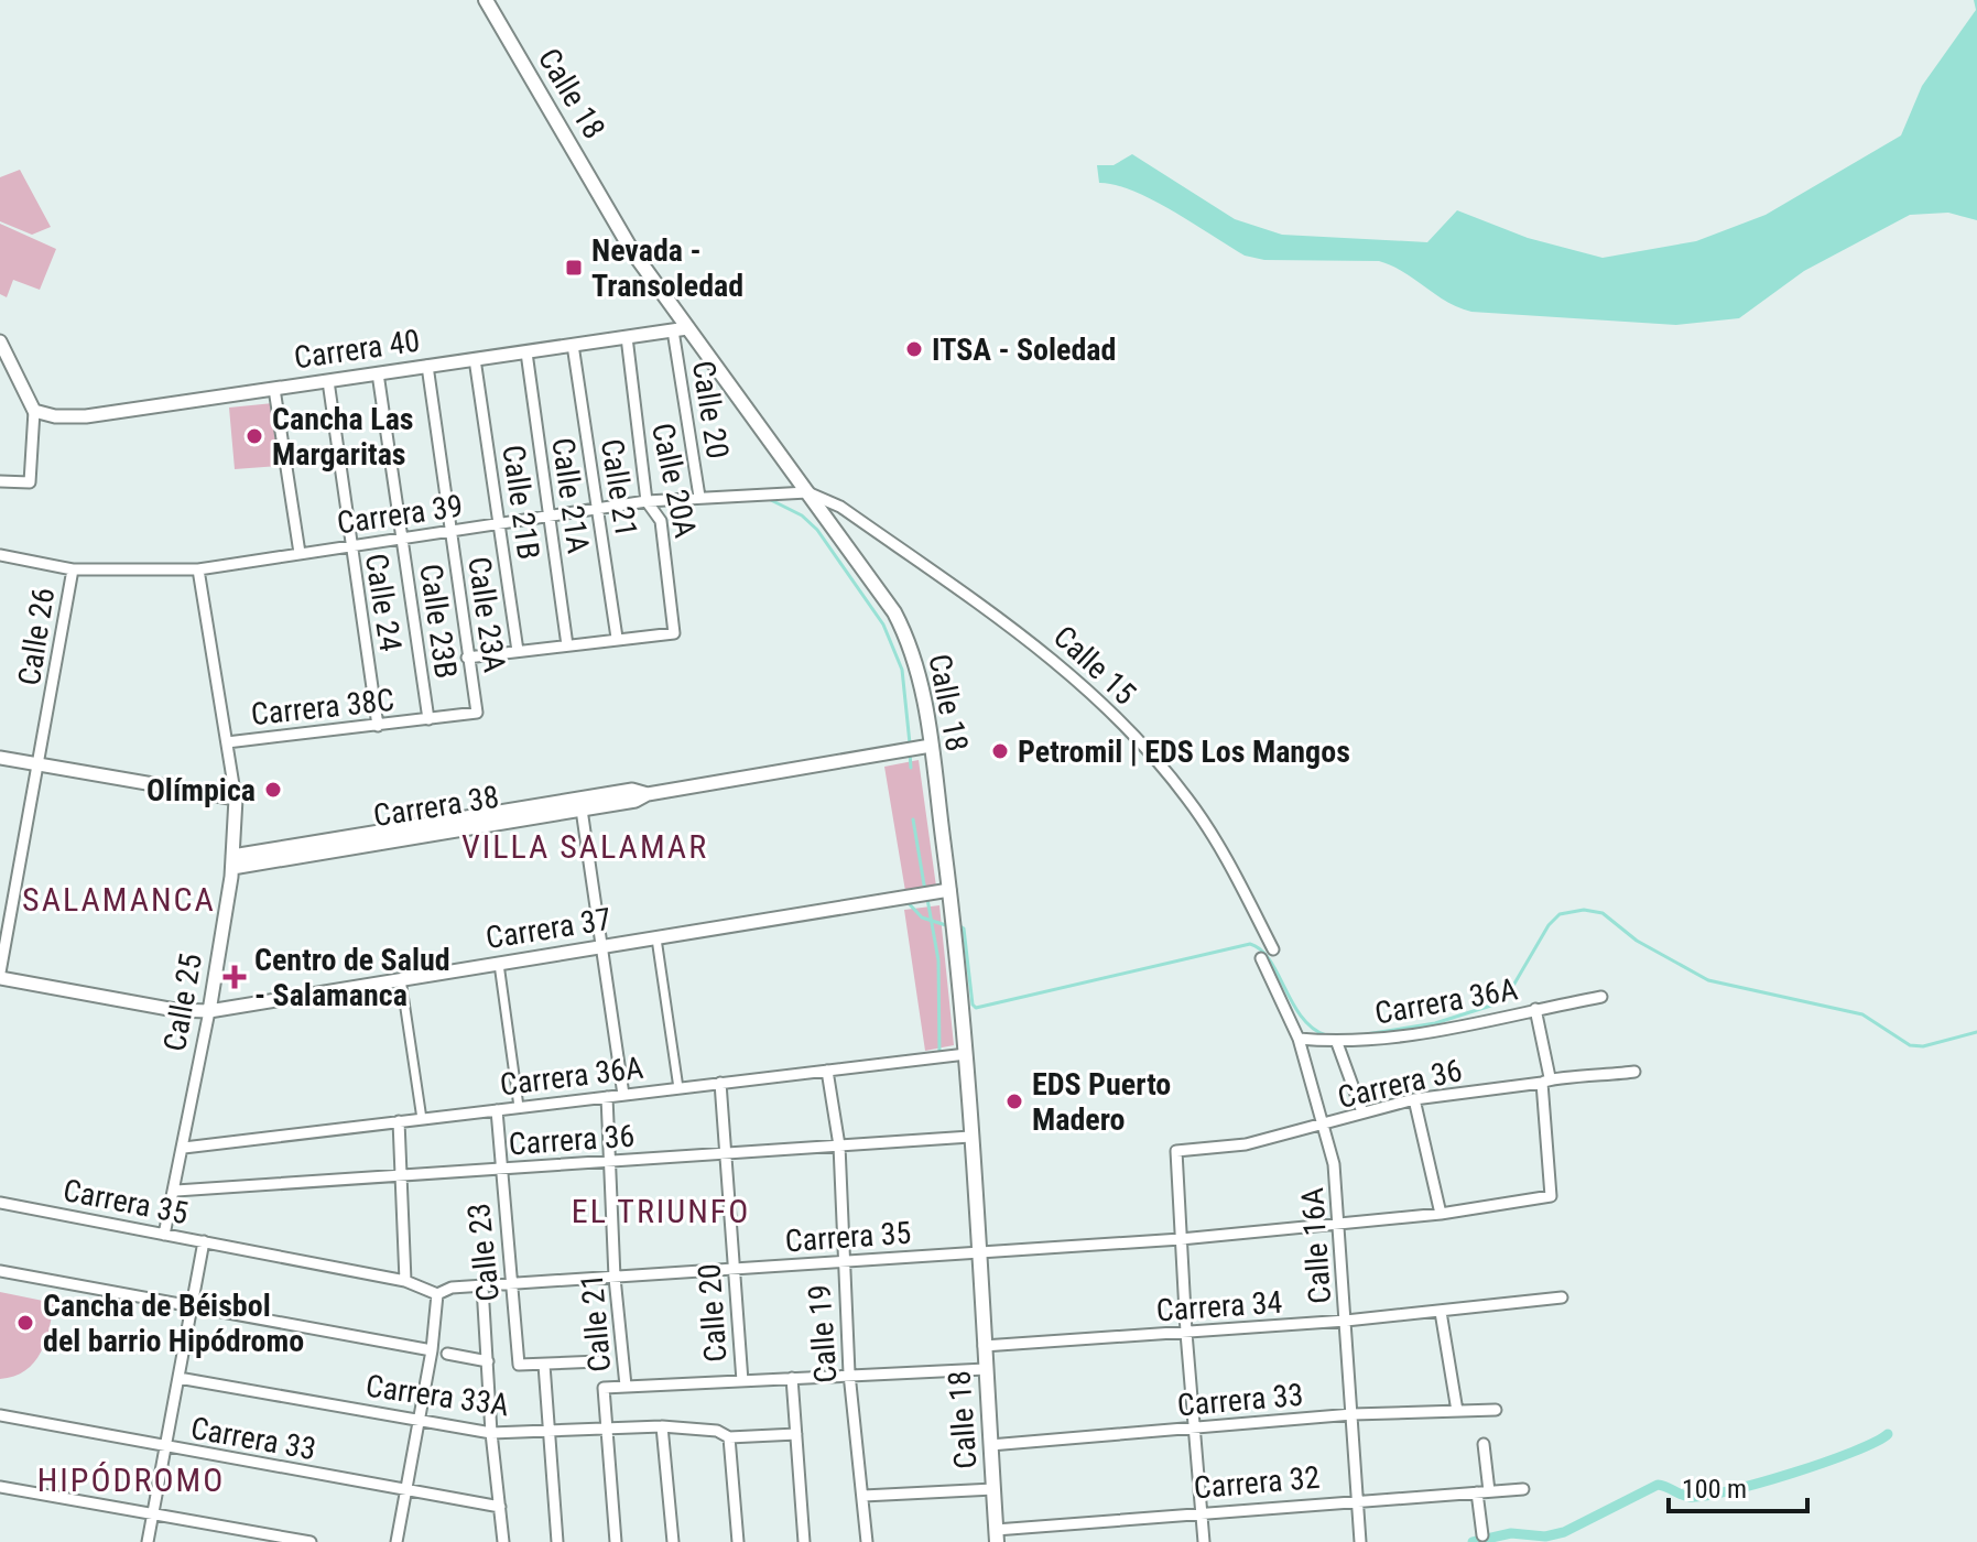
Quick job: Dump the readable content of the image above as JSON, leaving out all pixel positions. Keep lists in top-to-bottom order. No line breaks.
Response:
{"streets":{"main road":["Calle 18"],"street":["Carrera 40","Calle 20","Calle 20A","Calle 21","Calle 21A","Calle 21B","Carrera 39","Calle 24","Calle 23A","Calle 23B","Calle 26","Calle 15","Carrera 38C","Carrera 38","Carrera 37","Carrera 36A","Calle 25","Carrera 36","Carrera 35","Calle 16A","Calle 23","Carrera 34","Calle 19","Carrera 33A","Carrera 33","Carrera 32"]},"crossings":[["Calle 18","Carrera 40"],["Calle 18","Calle 20"],["Calle 18","Carrera 39"],["Calle 18","Calle 15"],["Calle 18","Carrera 38"],["Calle 18","Carrera 37"],["Calle 18","Carrera 36A"],["Calle 18","Carrera 36"],["Calle 18","Carrera 35"],["Calle 18","Carrera 34"],["Calle 18","Carrera 33"],["Calle 18","Carrera 32"],["Carrera 40","Calle 20"],["Carrera 40","Calle 20A"],["Carrera 40","Calle 21"],["Carrera 40","Calle 21A"],["Carrera 40","Calle 21B"],["Carrera 40","Calle 24"],["Carrera 40","Calle 23A"],["Carrera 40","Calle 23B"],["Calle 20","Carrera 39"],["Calle 20","Carrera 36A"],["Calle 20","Carrera 36"],["Calle 20","Carrera 35"],["Calle 20A","Calle 21"],["Calle 20A","Carrera 39"],["Calle 21","Carrera 39"],["Calle 21","Carrera 36A"],["Calle 21","Carrera 36"],["Calle 21","Carrera 35"],["Calle 21A","Carrera 39"],["Calle 21B","Carrera 39"],["Carrera 39","Calle 24"],["Carrera 39","Calle 23A"],["Carrera 39","Calle 23B"],["Carrera 39","Calle 26"],["Carrera 39","Calle 15"],["Carrera 39","Calle 25"],["Calle 24","Carrera 38C"],["Calle 23A","Carrera 38C"],["Calle 23B","Carrera 38C"],["Calle 26","Carrera 37"],["Carrera 38C","Calle 25"],["Carrera 38","Calle 25"],["Carrera 37","Calle 25"],["Carrera 36A","Calle 25"],["Carrera 36A","Calle 16A"],["Carrera 36A","Calle 23"],["Carrera 36A","Calle 19"],["Calle 25","Carrera 36"],["Calle 25","Carrera 35"],["Carrera 36","Carrera 35"],["Carrera 36","Calle 16A"],["Carrera 36","Calle 23"],["Carrera 36","Calle 19"],["Carrera 35","Calle 16A"],["Carrera 35","Calle 23"],["Carrera 35","Calle 19"],["Calle 16A","Carrera 34"],["Calle 16A","Carrera 33"],["Calle 16A","Carrera 32"]],"districts":["VILLA SALAMAR","SALAMANCA","EL TRIUNFO","HIPÓDROMO"],"places":{"transit":["Nevada - Transoledad"],"other":["ITSA - Soledad","Cancha Las Margaritas","Petromil | EDS Los Mangos","Olímpica","EDS Puerto Madero","Cancha de Béisbol del barrio Hipódromo"],"health":["Centro de Salud - Salamanca"]},"scale_bar":"100 m"}
